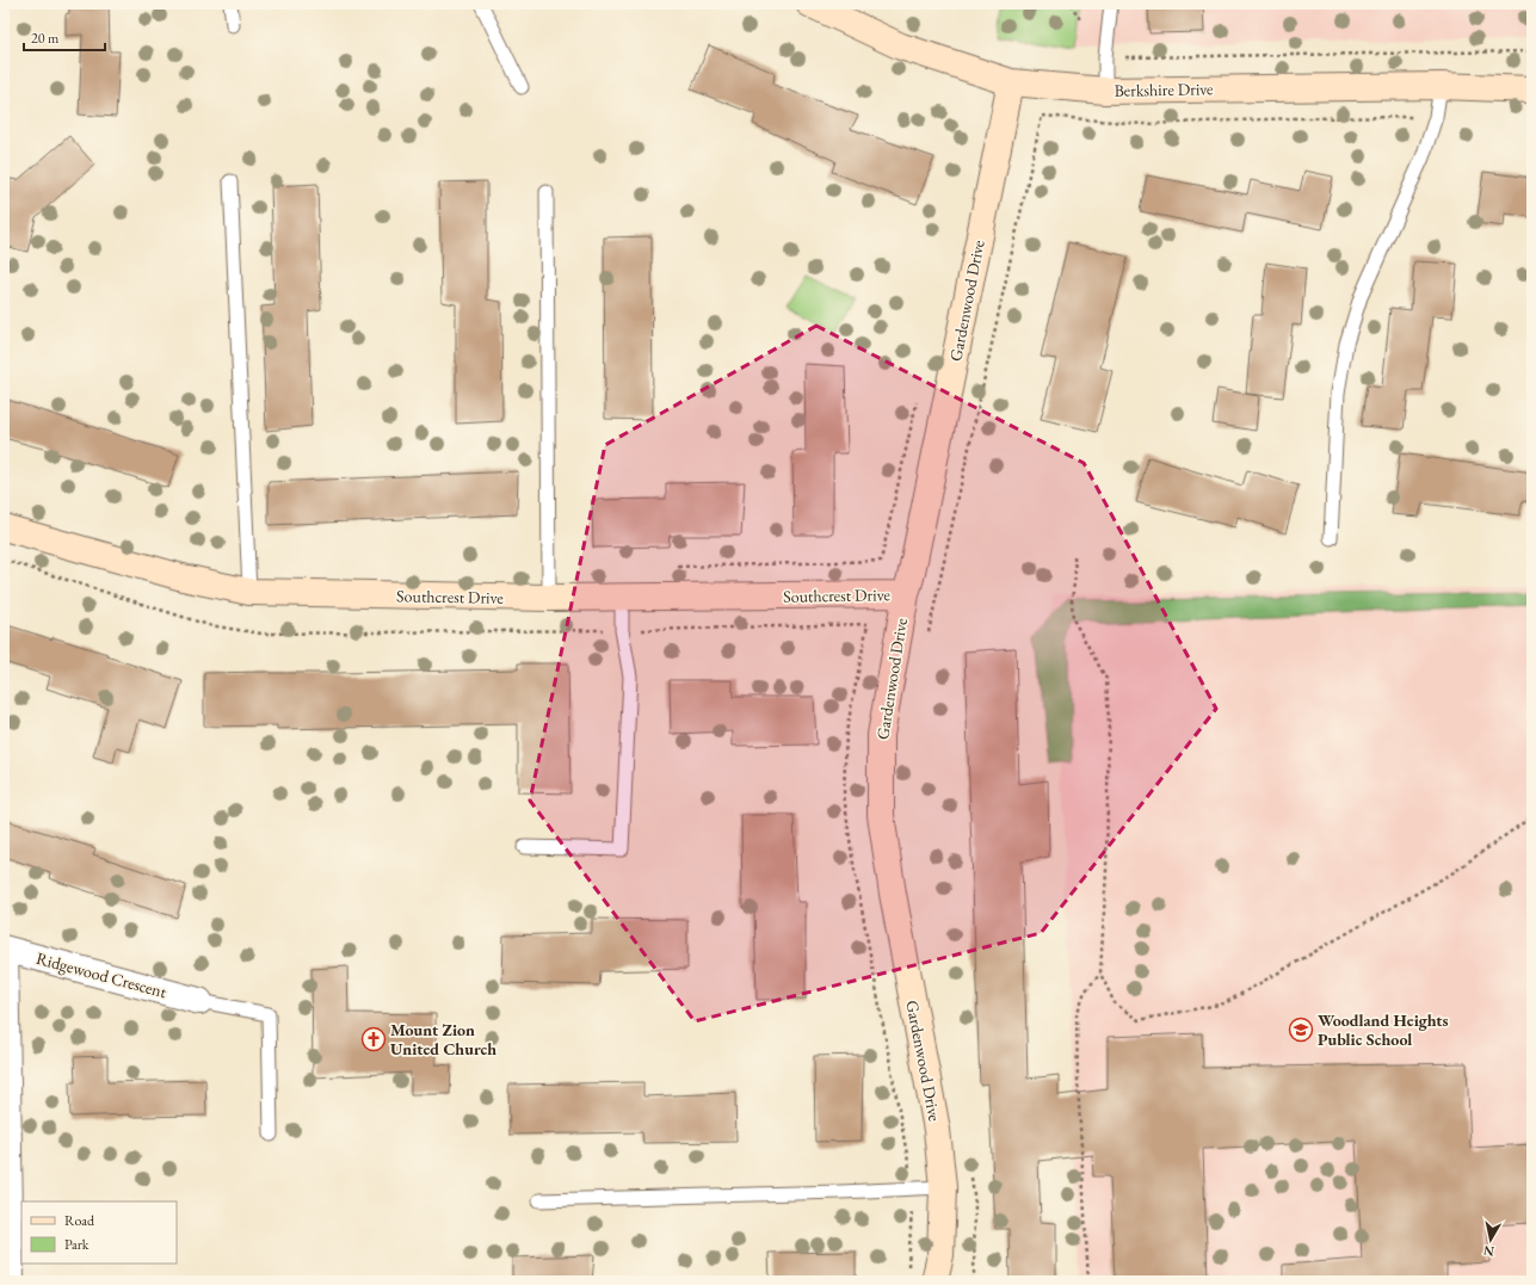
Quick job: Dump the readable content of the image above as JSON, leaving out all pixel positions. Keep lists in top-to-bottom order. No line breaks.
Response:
{"streets":{"street":["Berkshire Drive","Gardenwood Drive","Southcrest Drive","Ridgewood Crescent"]},"crossings":[["Berkshire Drive","Gardenwood Drive"],["Gardenwood Drive","Southcrest Drive"]],"places":{"school or university":["Woodland Heights Public School"],"church":["Mount Zion United Church"]},"legend":["Road","Park"],"scale_bar":"20 m","north":"bottom"}
